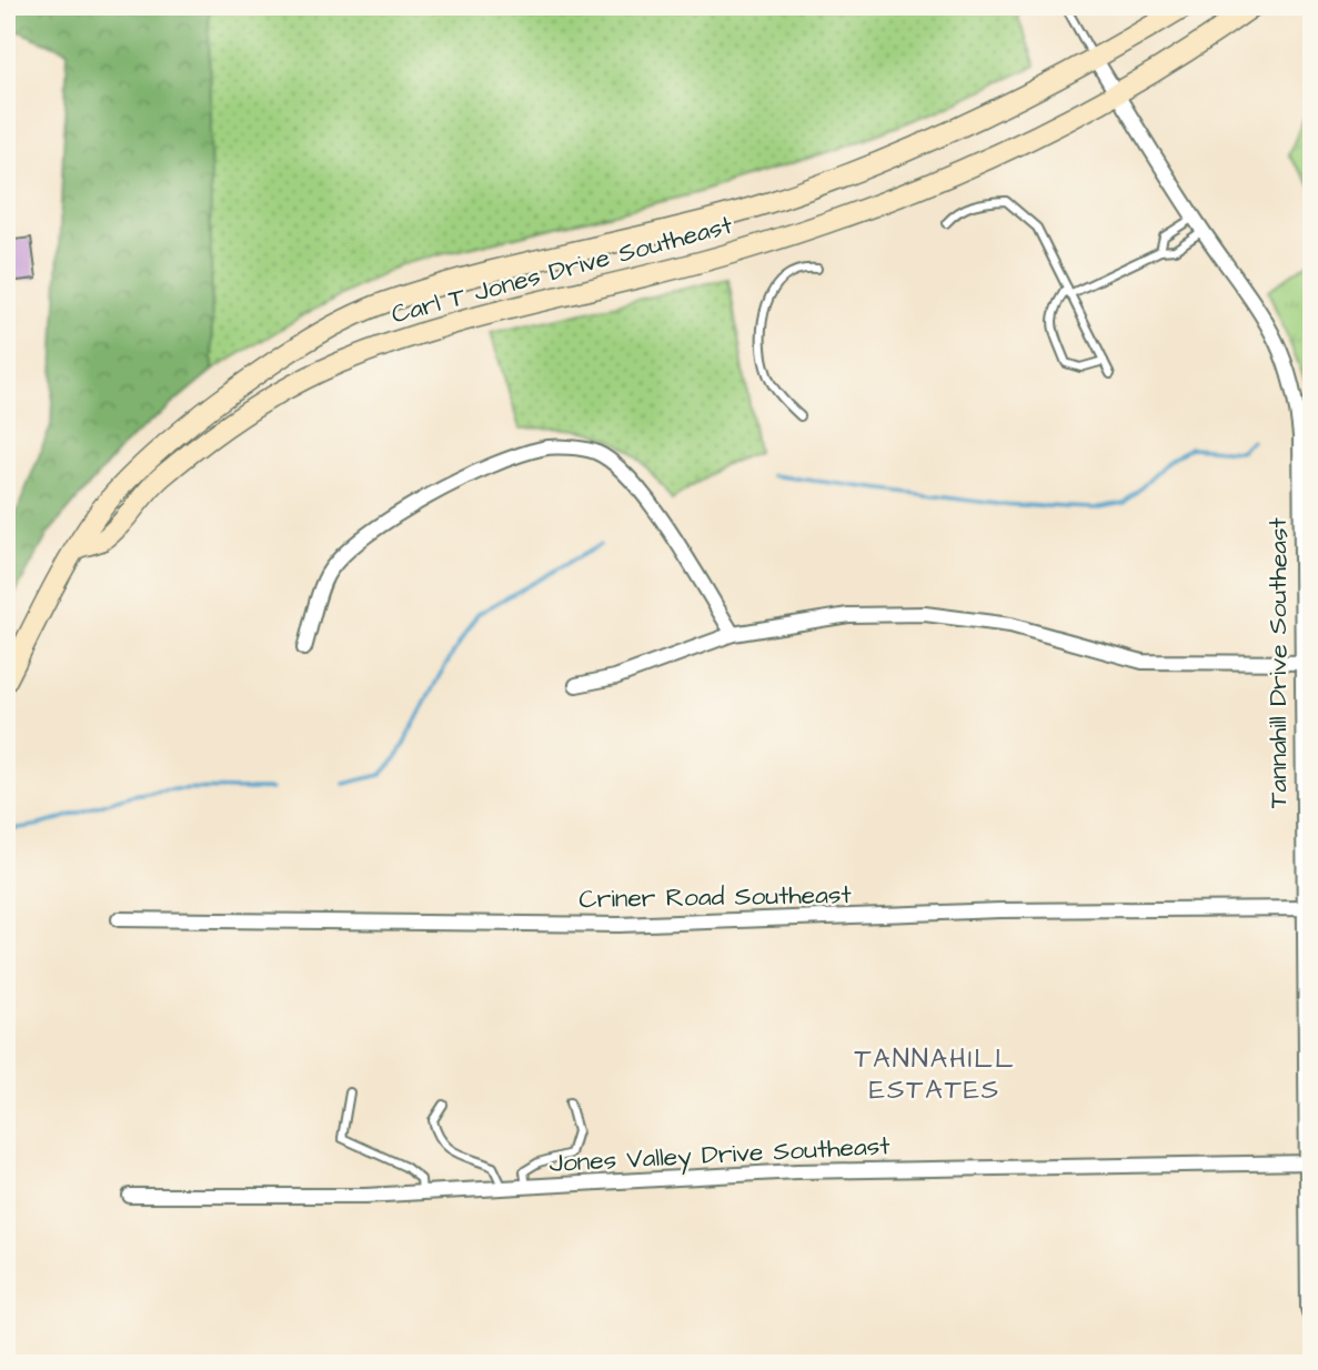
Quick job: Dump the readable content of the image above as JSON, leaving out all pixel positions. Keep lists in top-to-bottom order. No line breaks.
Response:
{"streets":{"main road":["Carl T Jones Drive Southeast"],"street":["Tannahill Drive Southeast","Criner Road Southeast","Jones Valley Drive Southeast"]},"crossings":[["Carl T Jones Drive Southeast","Tannahill Drive Southeast"],["Tannahill Drive Southeast","Criner Road Southeast"],["Tannahill Drive Southeast","Jones Valley Drive Southeast"]],"districts":["TANNAHILL ESTATES"]}
